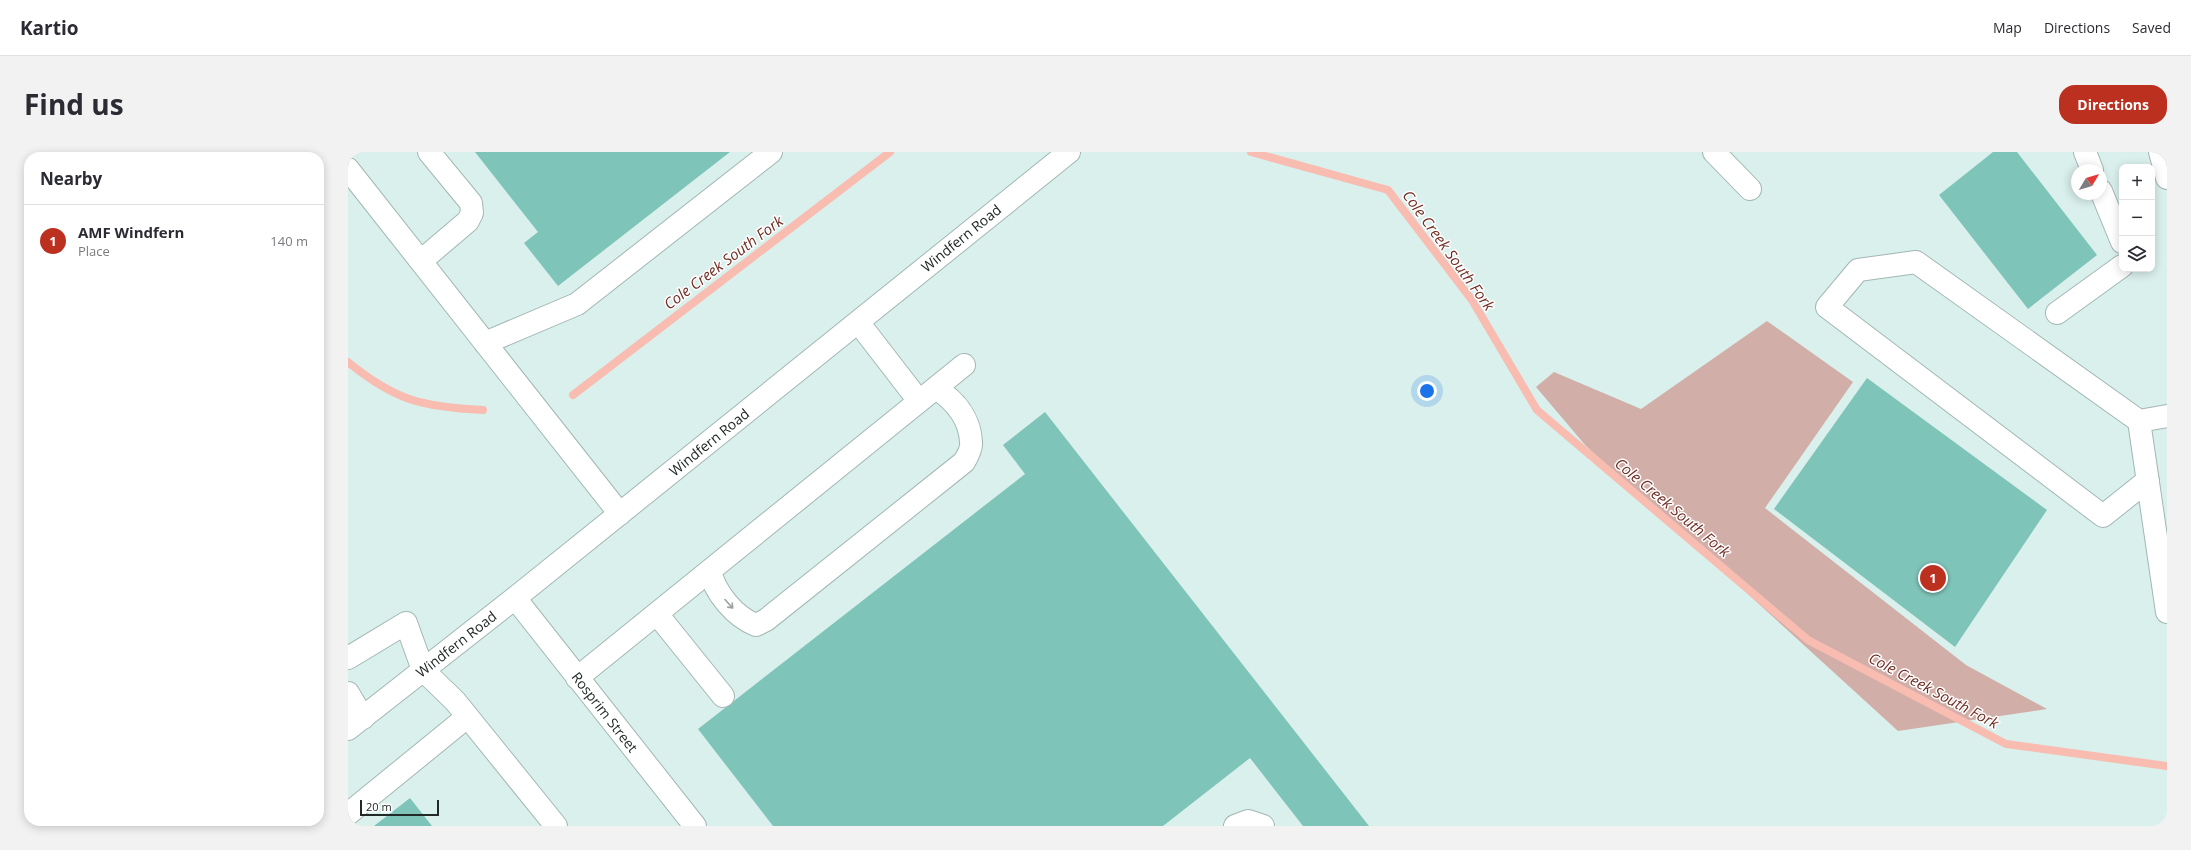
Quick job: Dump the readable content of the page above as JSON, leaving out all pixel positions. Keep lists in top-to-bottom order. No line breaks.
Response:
{"streets":{"street":["Windfern Road","Rosprim Street"]},"crossings":[["Windfern Road","Rosprim Street"]],"water":["Cole Creek South Fork"],"scale_bar":"20 m","north":"top right","page":{"header":"Kartio","nav":["Map","Directions","Saved"],"title":"Find us","buttons":"Directions","heading":"Nearby","map_buttons":["+","−"],"list":[{"mark":"1","name":"AMF Windfern","note":"Place","value":"140 m"}],"pins":"1","scale":"20 m"}}
